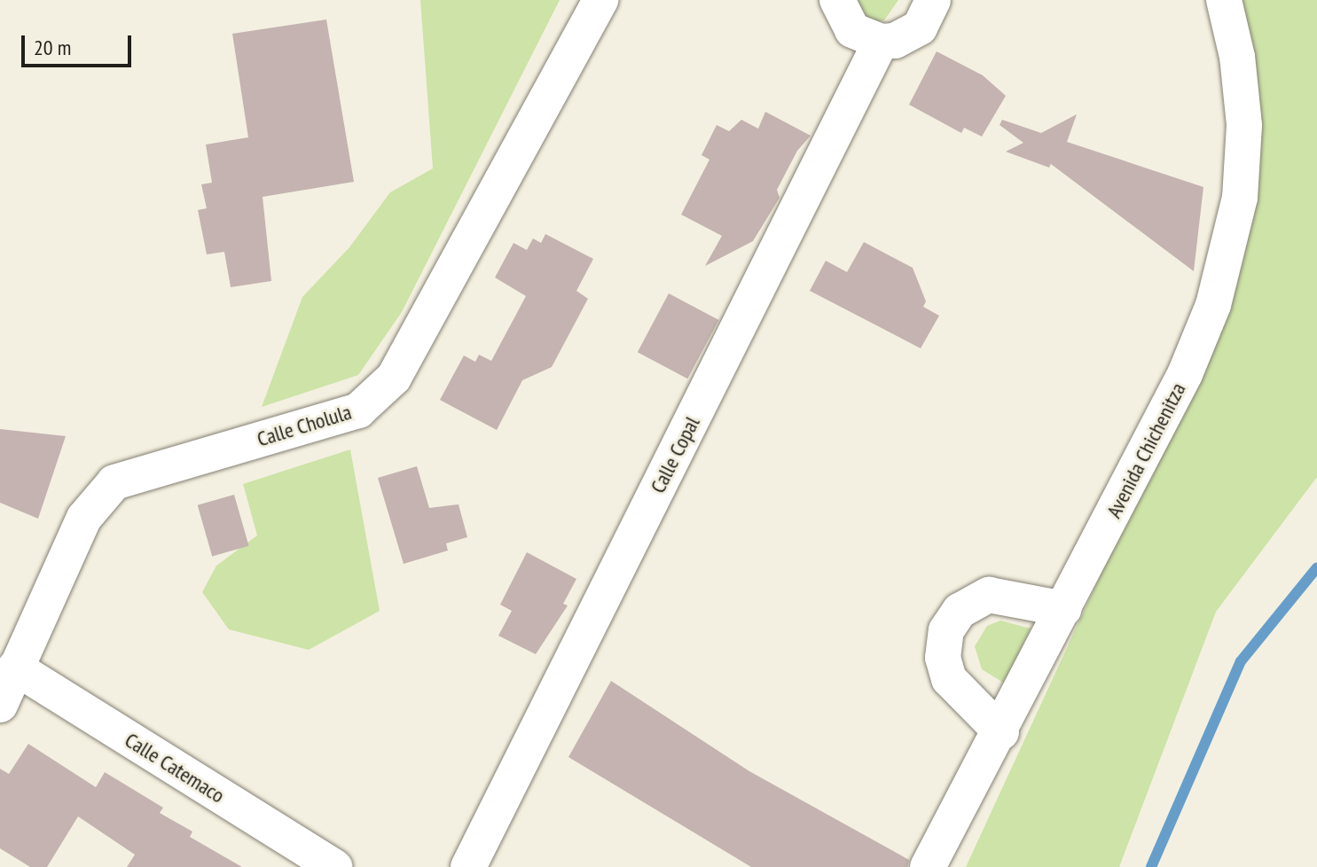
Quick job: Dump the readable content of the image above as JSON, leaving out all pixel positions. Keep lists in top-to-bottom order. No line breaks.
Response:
{"streets":{"street":["Calle Cholula","Avenida Chichenitza","Calle Copal","Calle Catemaco"]},"crossings":[["Calle Cholula","Calle Catemaco"]],"scale_bar":"20 m"}
